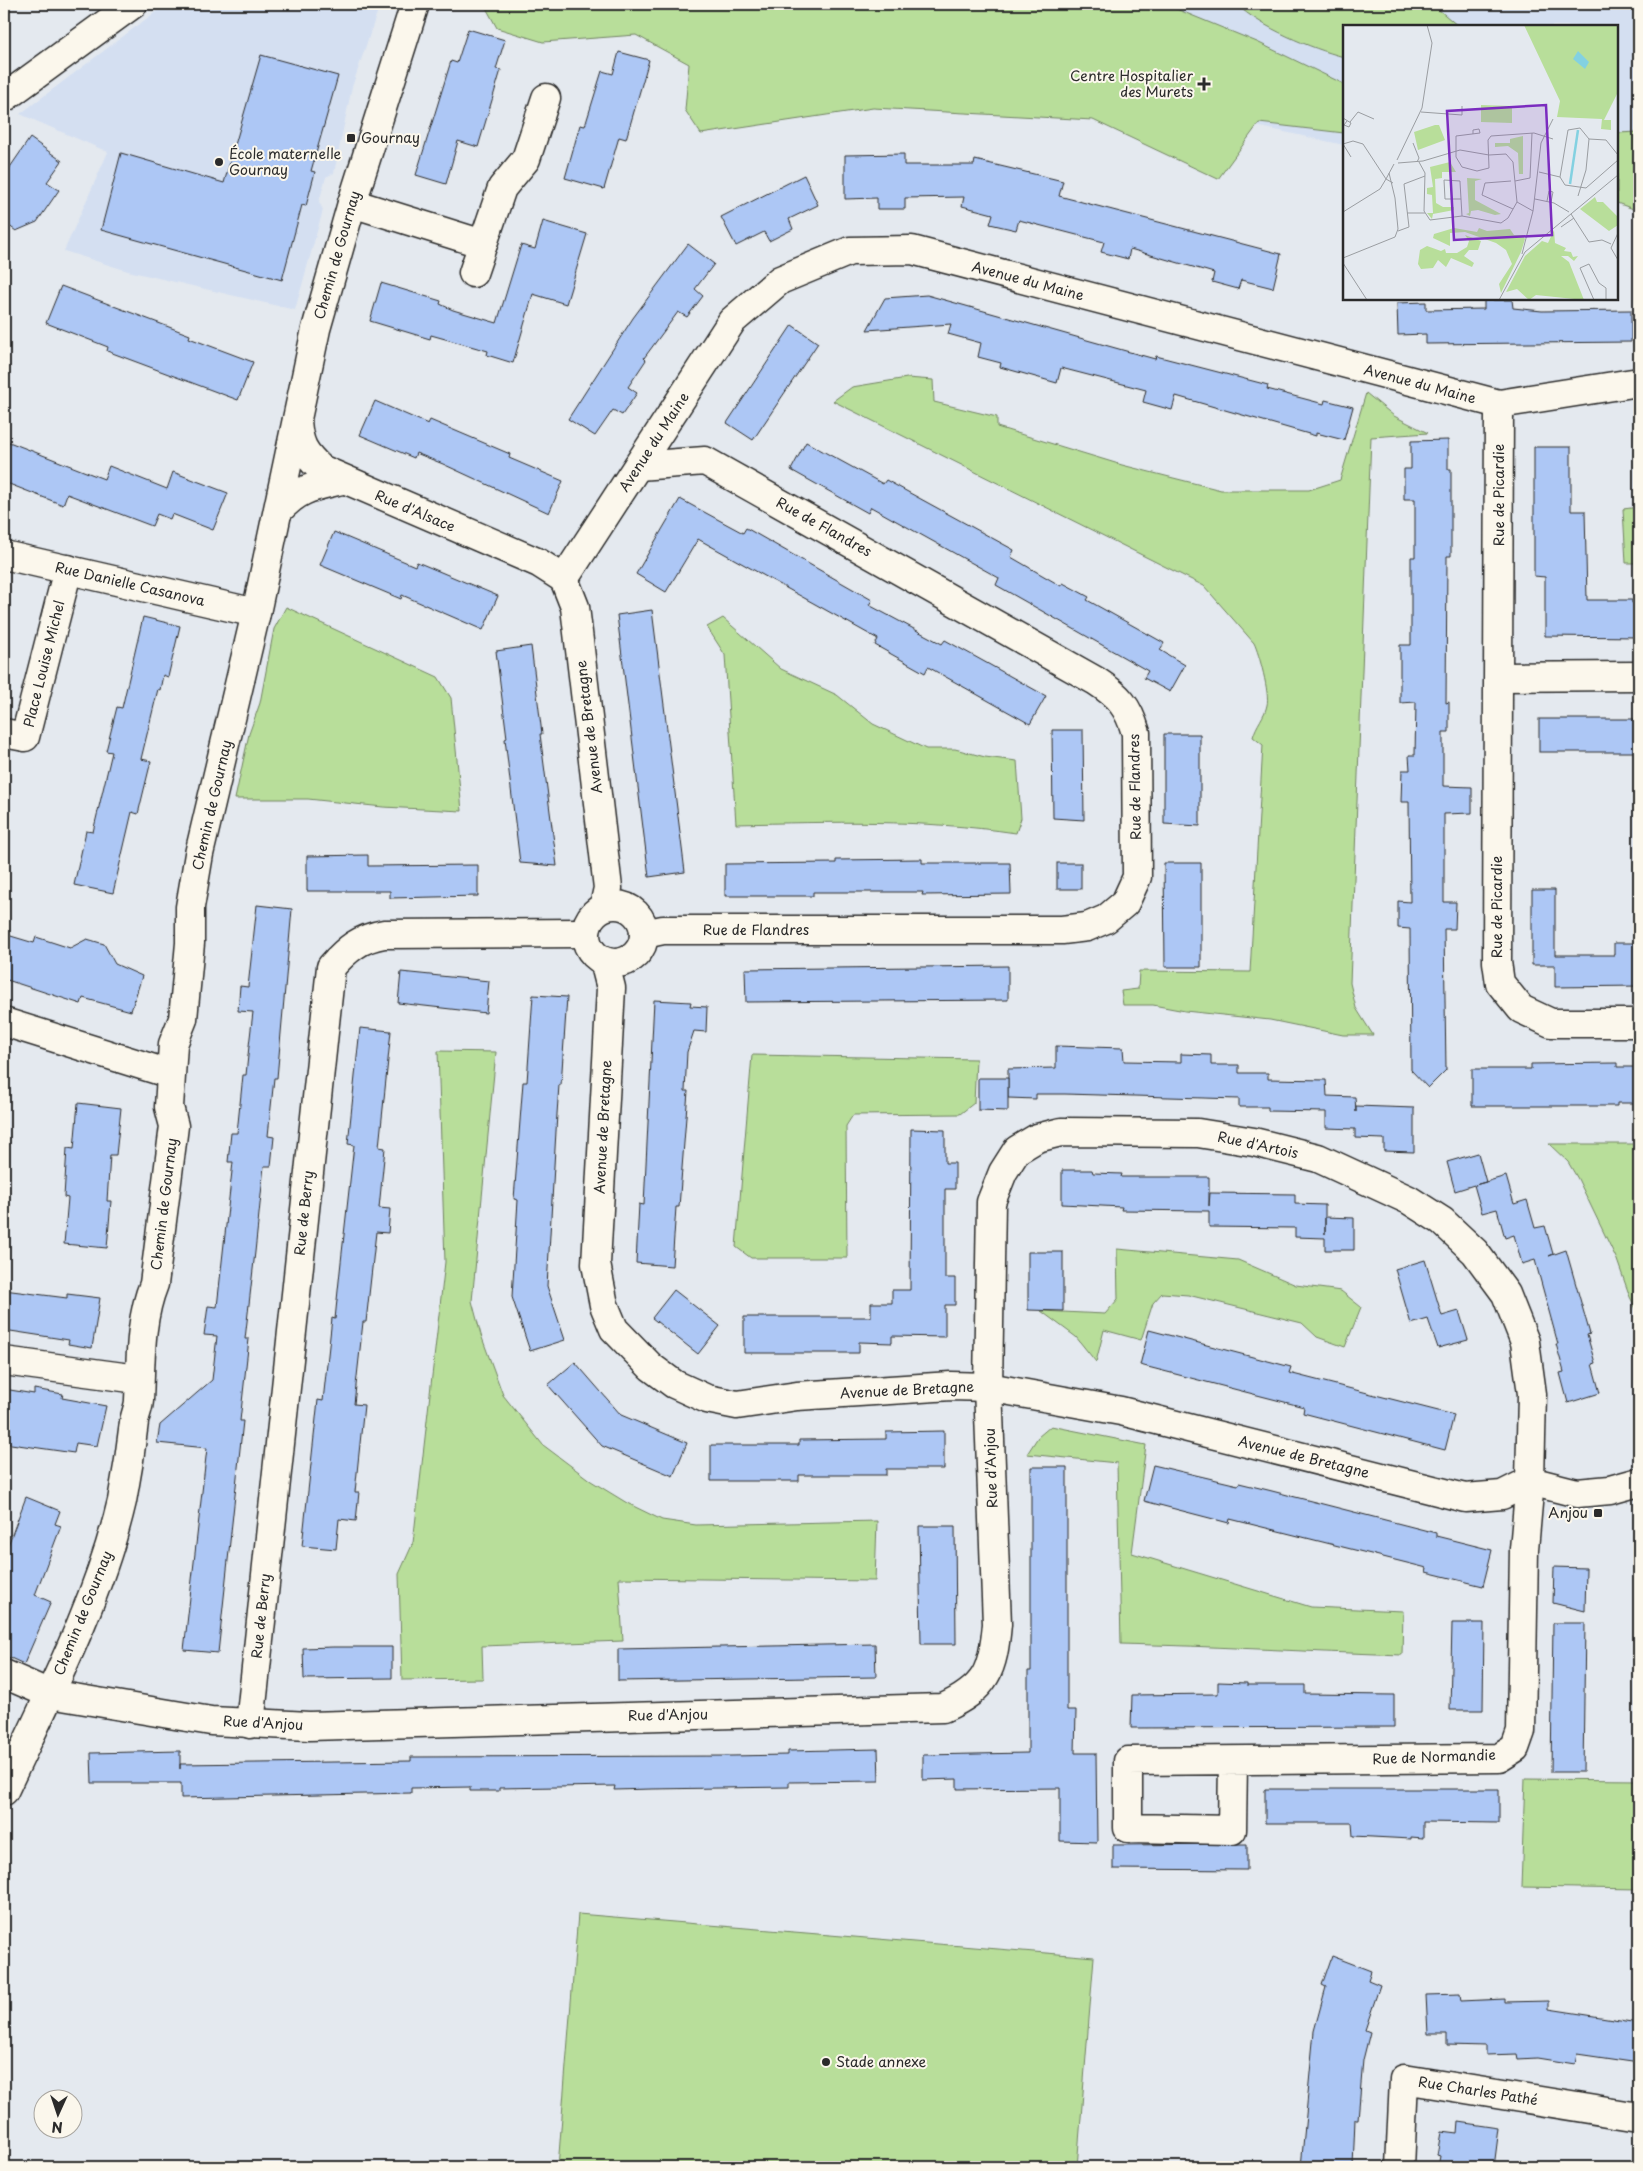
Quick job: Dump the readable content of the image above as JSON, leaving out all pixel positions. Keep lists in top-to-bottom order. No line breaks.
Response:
{"streets":{"street":["Chemin de Gournay","Avenue du Maine","Rue de Picardie","Rue d'Alsace","Rue de Flandres","Rue Danielle Casanova","Place Louise Michel","Avenue de Bretagne","Rue d'Artois","Rue de Berry","Rue d'Anjou","Rue de Normandie","Rue Charles Pathé"]},"crossings":[["Chemin de Gournay","Rue d'Alsace"],["Chemin de Gournay","Rue Danielle Casanova"],["Chemin de Gournay","Rue d'Anjou"],["Avenue du Maine","Rue de Picardie"],["Avenue du Maine","Rue d'Alsace"],["Avenue du Maine","Rue de Flandres"],["Avenue du Maine","Avenue de Bretagne"],["Rue d'Alsace","Avenue de Bretagne"],["Rue de Flandres","Avenue de Bretagne"],["Rue de Flandres","Rue de Berry"],["Rue Danielle Casanova","Place Louise Michel"],["Avenue de Bretagne","Rue d'Artois"],["Avenue de Bretagne","Rue de Berry"],["Avenue de Bretagne","Rue d'Anjou"],["Avenue de Bretagne","Rue de Normandie"],["Rue d'Artois","Rue d'Anjou"],["Rue d'Artois","Rue de Normandie"],["Rue de Berry","Rue d'Anjou"]],"places":{"health":["Centre Hospitalier des Murets"],"transit":["Gournay","Anjou"],"other":["École maternelle Gournay","Stade annexe"]},"north":"bottom"}
